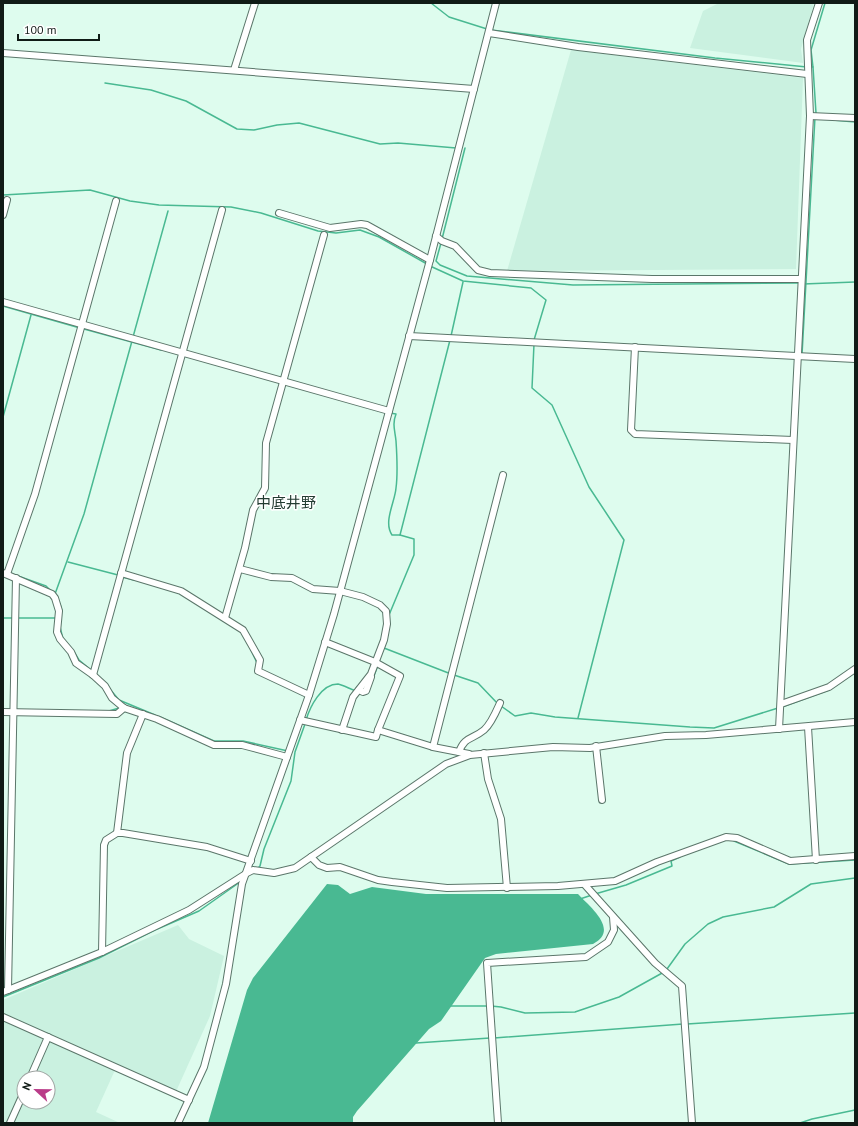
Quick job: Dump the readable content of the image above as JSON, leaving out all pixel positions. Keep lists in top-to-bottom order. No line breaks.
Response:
{"districts":["中底井野"],"scale_bar":"100 m","north":"left"}
